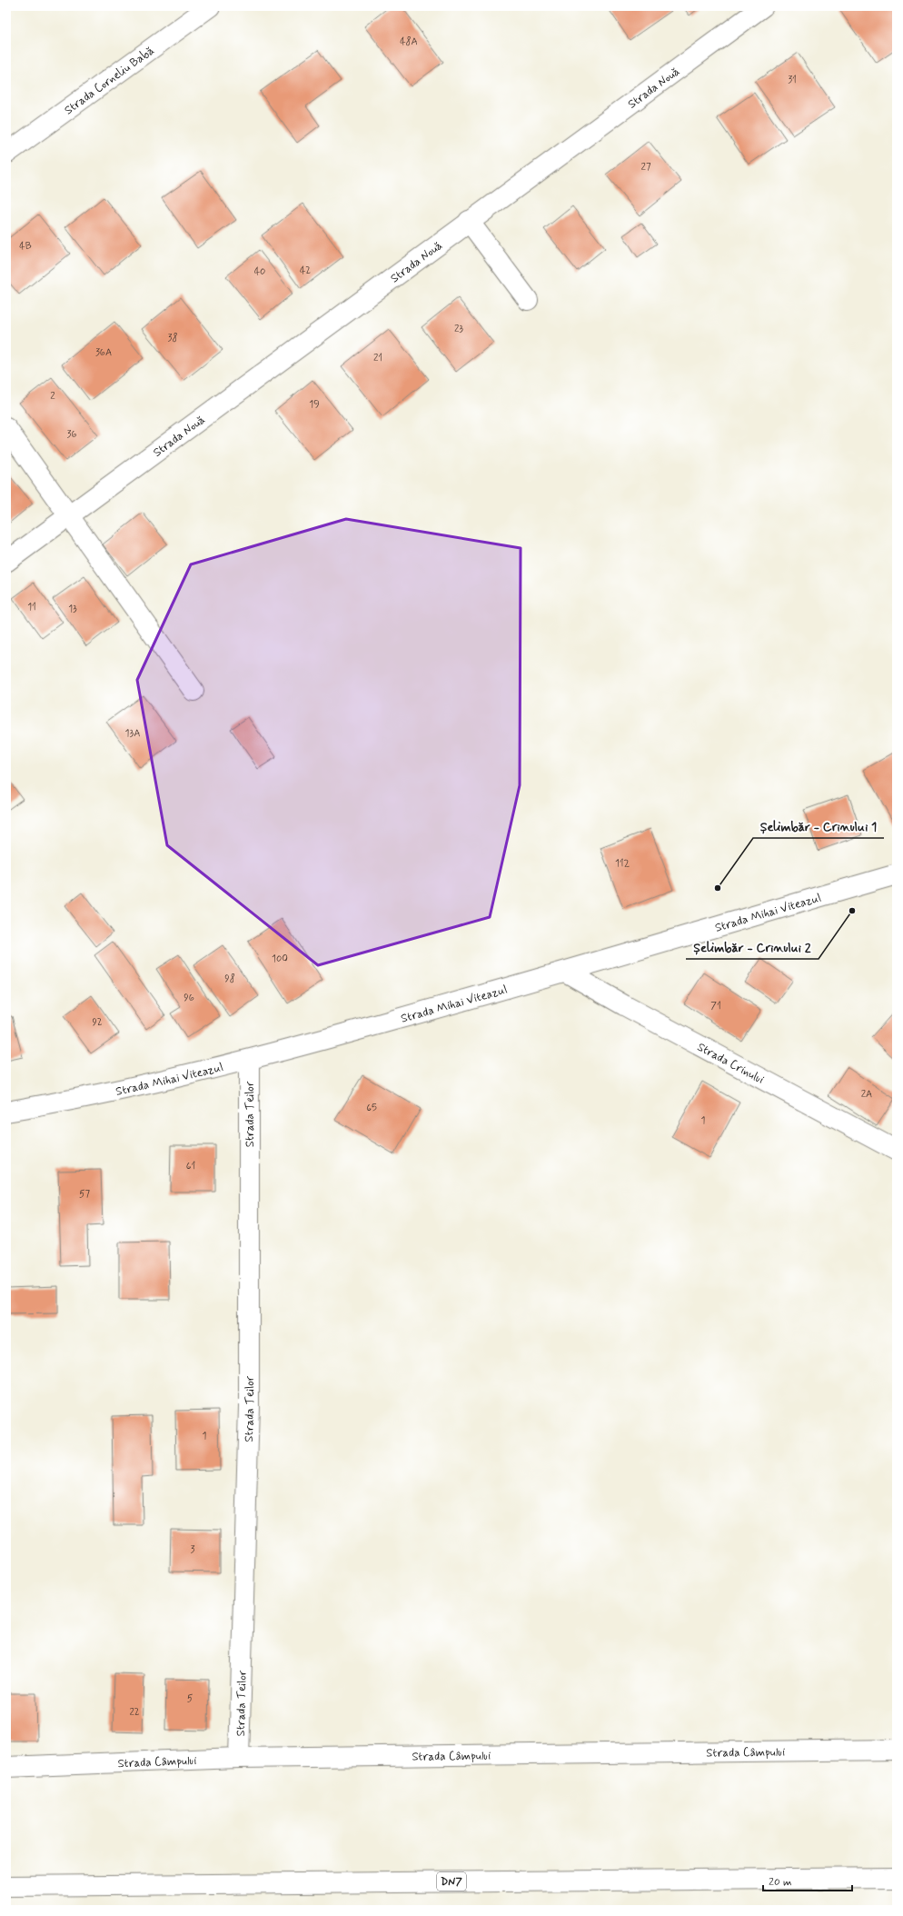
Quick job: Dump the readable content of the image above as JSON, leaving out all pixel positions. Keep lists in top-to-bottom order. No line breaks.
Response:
{"streets":{"street":["Strada Corneliu Babă","Strada Nouă","Strada Mihai Viteazul","Strada Crinului","Strada Teilor","Strada Câmpului","DN7"]},"crossings":[["Strada Mihai Viteazul","Strada Crinului"],["Strada Mihai Viteazul","Strada Teilor"],["Strada Teilor","Strada Câmpului"]],"places":["Șelimbăr - Crinului 1","Șelimbăr - Crinului 2"],"house_numbers":["48A","31","27","4B","42","40","23","38","36A","21","2","19","36","11","13","13A","112","100","98","96","71","92","2A","65","1","61","57","1","3","5","22"],"scale_bar":"20 m"}
